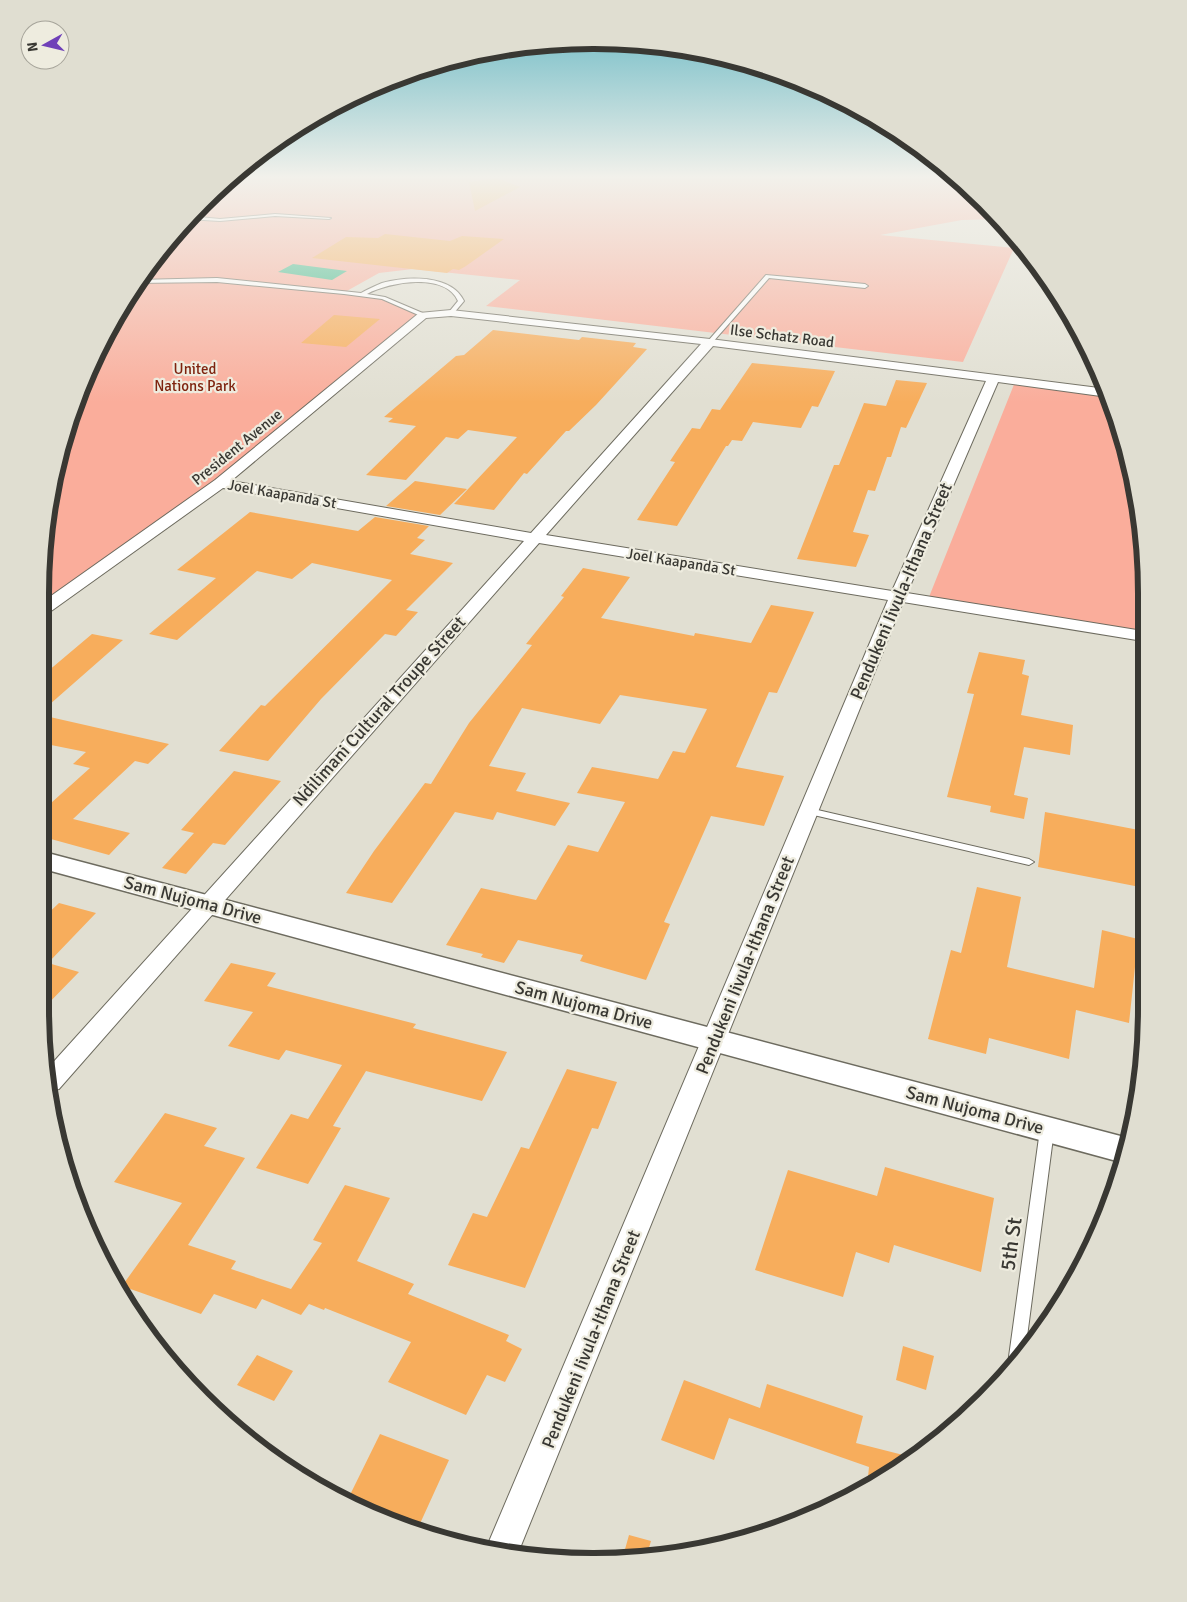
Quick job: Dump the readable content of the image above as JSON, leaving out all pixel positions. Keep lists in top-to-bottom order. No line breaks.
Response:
{"streets":{"street":["Ilse Schatz Road","President Avenue","Joel Kaapanda St","Pendukeni Iivula-Ithana Street","Ndilimani Cultural Troupe Street","Sam Nujoma Drive"],"lane":["5th St"]},"crossings":[["Ilse Schatz Road","Pendukeni Iivula-Ithana Street"],["Ilse Schatz Road","Ndilimani Cultural Troupe Street"],["President Avenue","Joel Kaapanda St"],["Joel Kaapanda St","Pendukeni Iivula-Ithana Street"],["Joel Kaapanda St","Ndilimani Cultural Troupe Street"],["Pendukeni Iivula-Ithana Street","Sam Nujoma Drive"],["Ndilimani Cultural Troupe Street","Sam Nujoma Drive"],["Sam Nujoma Drive","5th St"]],"parks":["United Nations Park"],"north":"left"}
